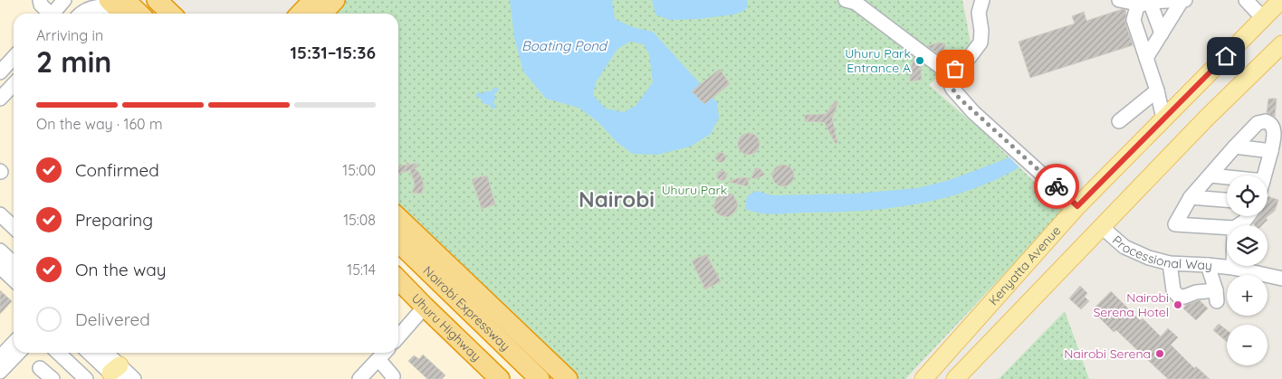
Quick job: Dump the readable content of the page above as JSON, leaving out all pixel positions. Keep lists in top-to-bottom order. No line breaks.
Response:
{"streets":{"highway":["Nairobi Expressway","Uhuru Highway"],"main road":["Kenyatta Avenue"],"street":["Processional Way"]},"districts":["Nairobi"],"water":["Boating Pond"],"parks":["Uhuru Park"],"places":["Uhuru Park Entrance A","Nairobi Serena Hotel","Nairobi Serena"],"page":{"heading":["2 min","Arriving in","15:31–15:36"],"bar":"On the way · 160 m","list":[["Confirmed","15:00"],["Preparing","15:08"],["On the way","15:14"],"Delivered"],"map_buttons":["+","−"]}}
